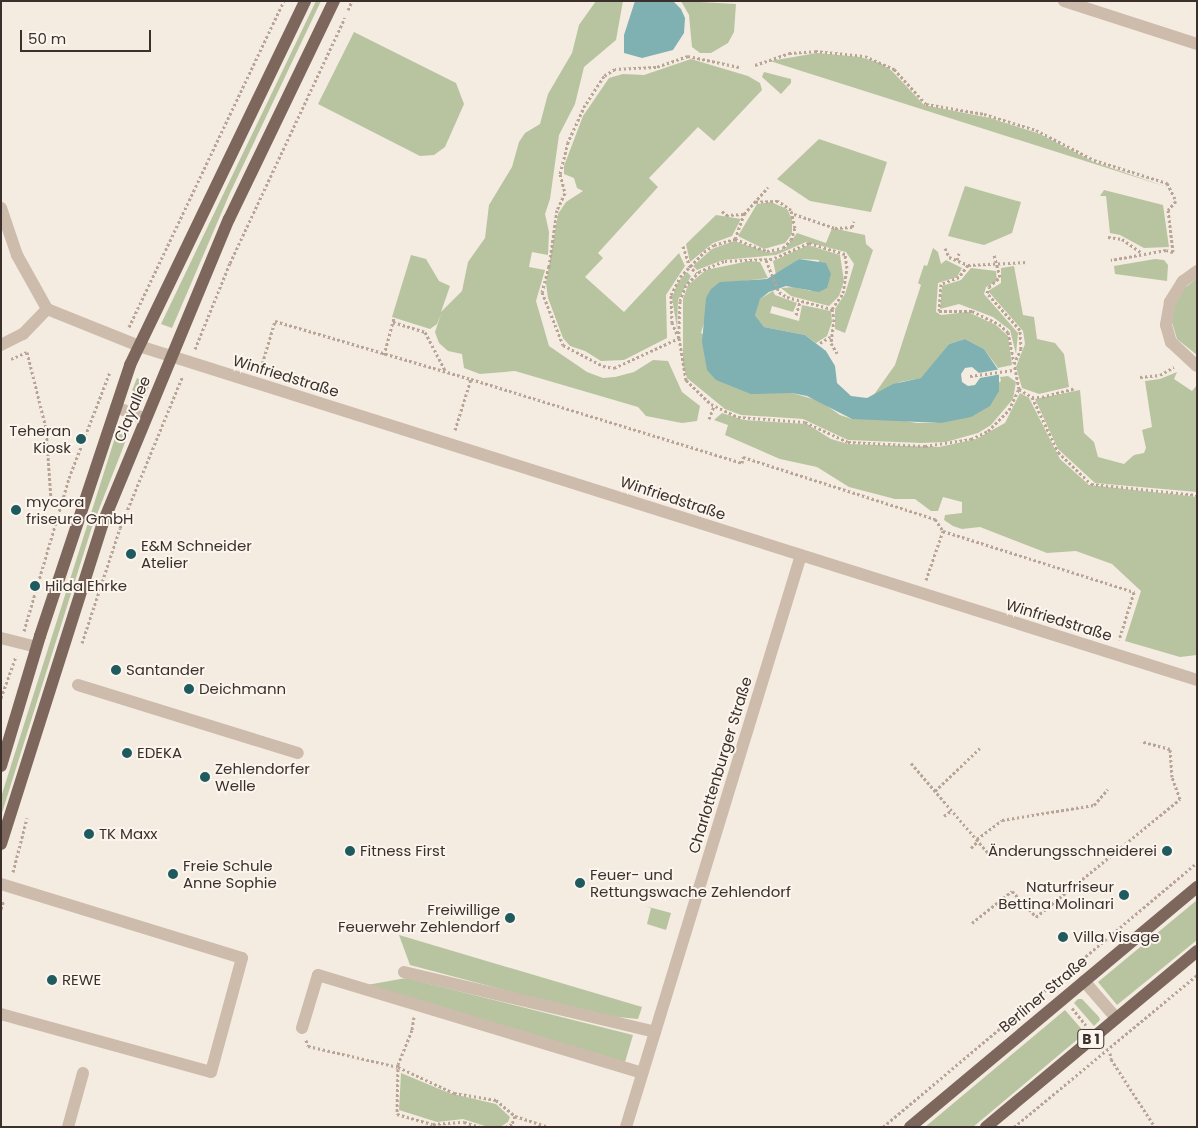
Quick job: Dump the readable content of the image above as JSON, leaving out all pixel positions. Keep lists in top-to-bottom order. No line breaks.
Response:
{"streets":{"main road":["Clayallee","Berliner Straße","B 1"],"street":["Winfriedstraße","Charlottenburger Straße"]},"crossings":[["Winfriedstraße","Clayallee"],["Winfriedstraße","Charlottenburger Straße"]],"places":["Teheran Kiosk","mycora friseure GmbH","E&M Schneider Atelier","Hilda Ehrke","Santander","Deichmann","EDEKA","Zehlendorfer Welle","TK Maxx","Fitness First","Änderungsschneiderei","Freie Schule Anne Sophie","Feuer- und Rettungswache Zehlendorf","Naturfriseur Bettina Molinari","Freiwillige Feuerwehr Zehlendorf","Villa Visage","REWE"],"scale_bar":"50 m"}
